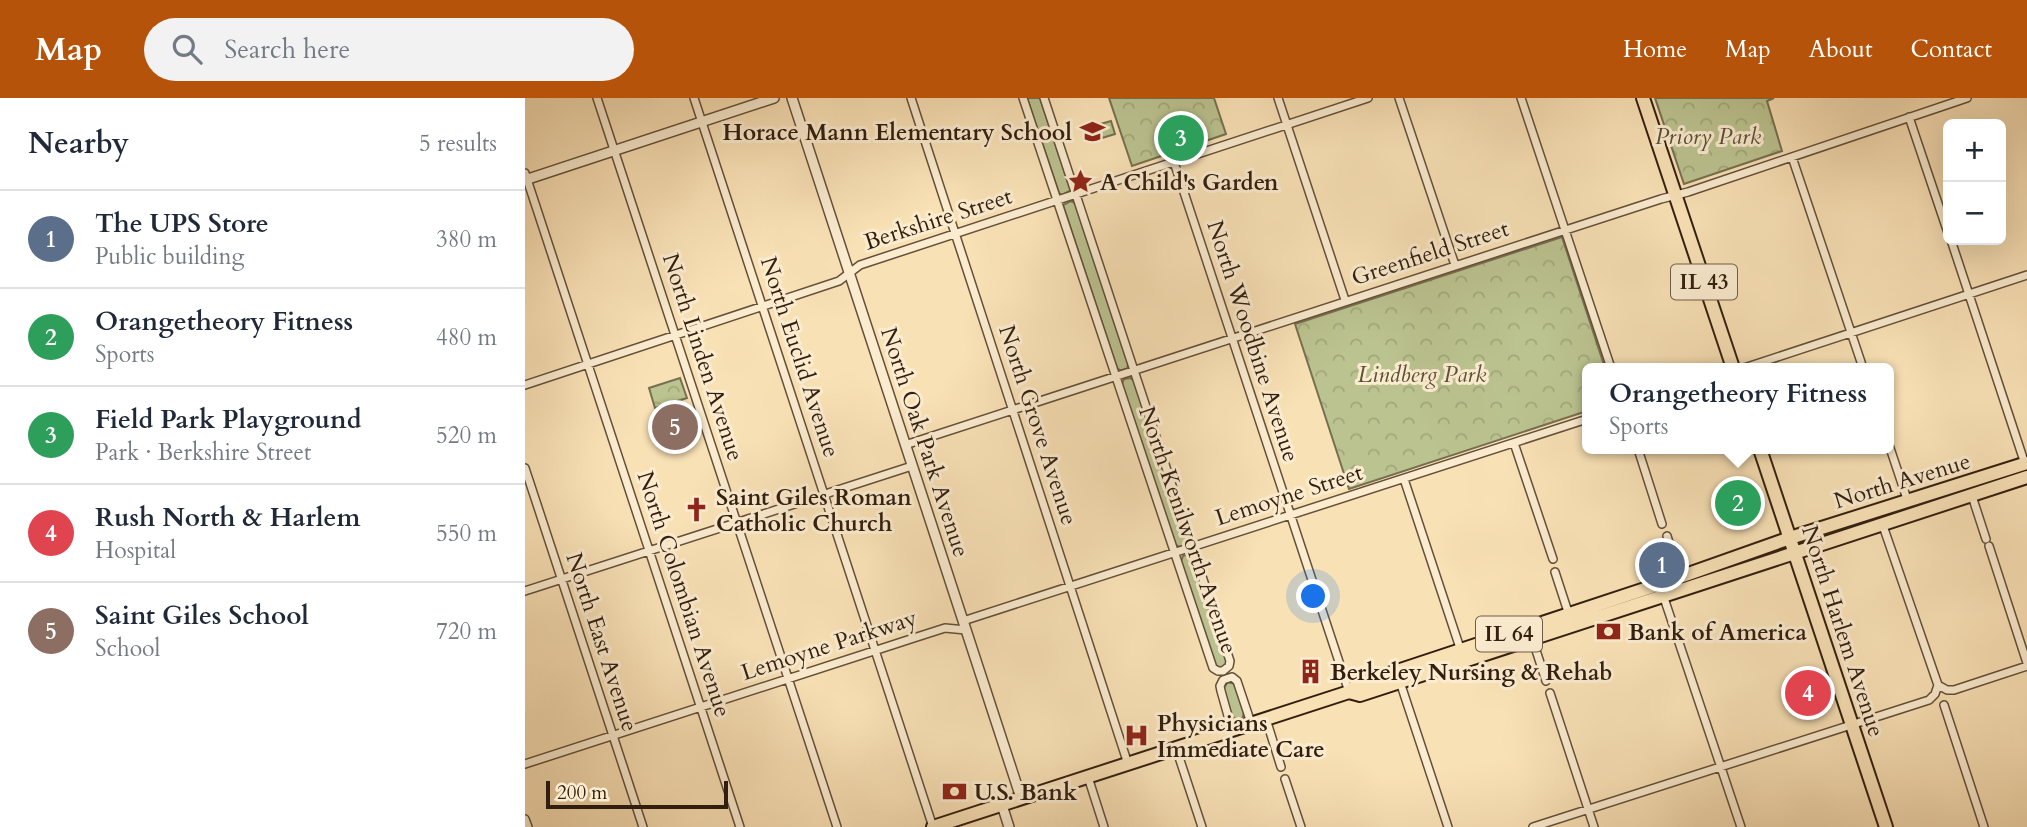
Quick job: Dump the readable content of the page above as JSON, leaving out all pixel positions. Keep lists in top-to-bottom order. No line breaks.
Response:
{"streets":{"main road":["IL 43","North Avenue","North Harlem Avenue","IL 64"],"street":["Berkshire Street","Greenfield Street","North Woodbine Avenue","North Linden Avenue","North Euclid Avenue","North Grove Avenue","North Oak Park Avenue","Lemoyne Street","North Kenilworth Avenue","North Colombian Avenue","North East Avenue","Lemoyne Parkway"]},"crossings":[["Berkshire Street","North Woodbine Avenue"],["Berkshire Street","North Linden Avenue"],["Berkshire Street","North Euclid Avenue"],["Berkshire Street","North Grove Avenue"],["Berkshire Street","North Oak Park Avenue"],["Berkshire Street","North Kenilworth Avenue"],["Berkshire Street","North Colombian Avenue"],["Greenfield Street","IL 43"],["Greenfield Street","North Woodbine Avenue"],["Greenfield Street","North Grove Avenue"],["Greenfield Street","North Oak Park Avenue"],["Greenfield Street","North Kenilworth Avenue"],["North Woodbine Avenue","Lemoyne Street"],["North Woodbine Avenue","IL 64"],["North Linden Avenue","Lemoyne Parkway"],["North Euclid Avenue","IL 64"],["North Euclid Avenue","Lemoyne Parkway"],["North Grove Avenue","Lemoyne Street"],["North Grove Avenue","IL 64"],["North Oak Park Avenue","Lemoyne Street"],["North Oak Park Avenue","IL 64"],["North Oak Park Avenue","Lemoyne Parkway"],["North Avenue","North Harlem Avenue"],["North Avenue","IL 64"],["Lemoyne Street","North Kenilworth Avenue"],["Lemoyne Street","Lemoyne Parkway"],["North Kenilworth Avenue","IL 64"],["North Colombian Avenue","Lemoyne Parkway"],["North Harlem Avenue","IL 64"],["North East Avenue","Lemoyne Parkway"]],"parks":["Priory Park","Lindberg Park"],"places":{"school or university":["Horace Mann Elementary School"],"place":["A Child's Garden"],"church":["Saint Giles Roman Catholic Church"],"bank":["Bank of America","U.S. Bank"],"building":["Berkeley Nursing & Rehab"],"hospital":["Physicians Immediate Care"]},"scale_bar":"200 m","page":{"header":"Map","search":"Search here","nav":["Home","Map","About","Contact"],"heading":["Nearby","5 results"],"pins":["3","5","2","1","4"],"map_buttons":["+","−"],"list":[{"mark":"1","name":"The UPS Store","note":"Public building","value":"380 m"},{"mark":"2","name":"Orangetheory Fitness","note":"Sports","value":"480 m"},{"mark":"3","name":"Field Park Playground","note":"Park · Berkshire Street","value":"520 m"},{"mark":"4","name":"Rush North & Harlem","note":"Hospital","value":"550 m"},{"mark":"5","name":"Saint Giles School","note":"School","value":"720 m"}],"popup":["Orangetheory Fitness","Sports"],"scale":"200 m"}}
